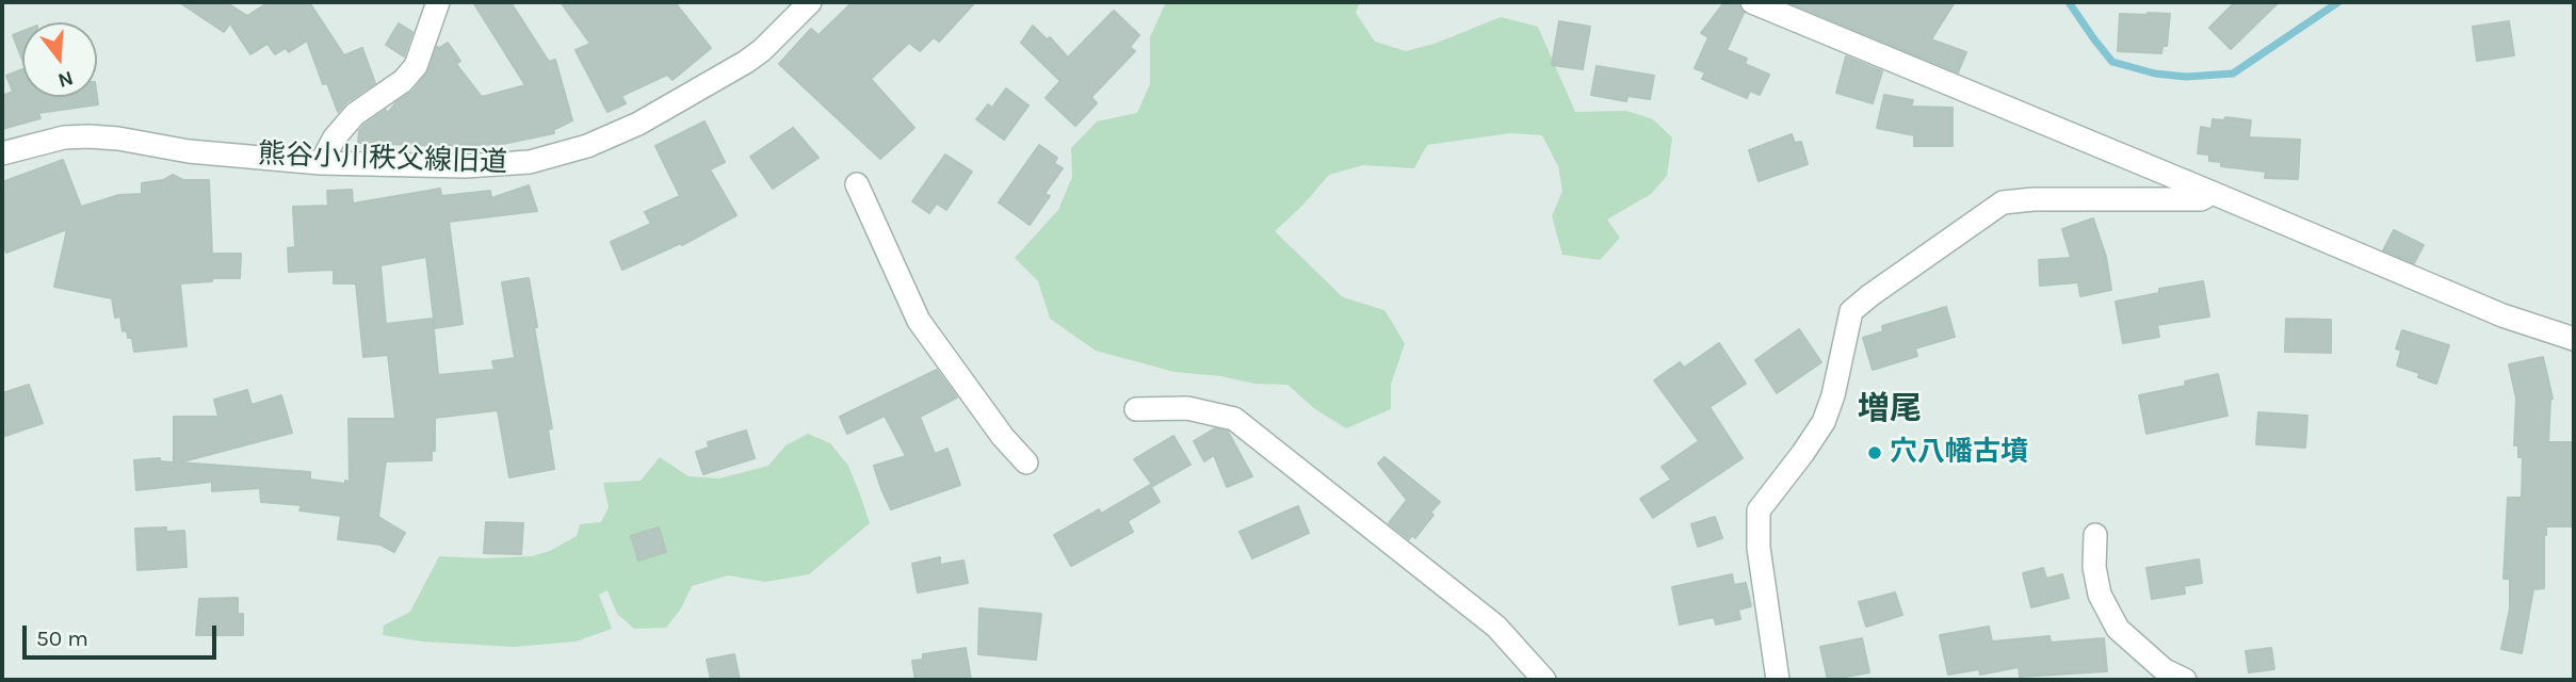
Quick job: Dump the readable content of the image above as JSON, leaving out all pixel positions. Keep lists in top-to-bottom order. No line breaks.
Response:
{"streets":{"street":["熊谷小川秩父線旧道"]},"districts":["増尾"],"places":["穴八幡古墳"],"scale_bar":"50 m","north":"bottom"}
